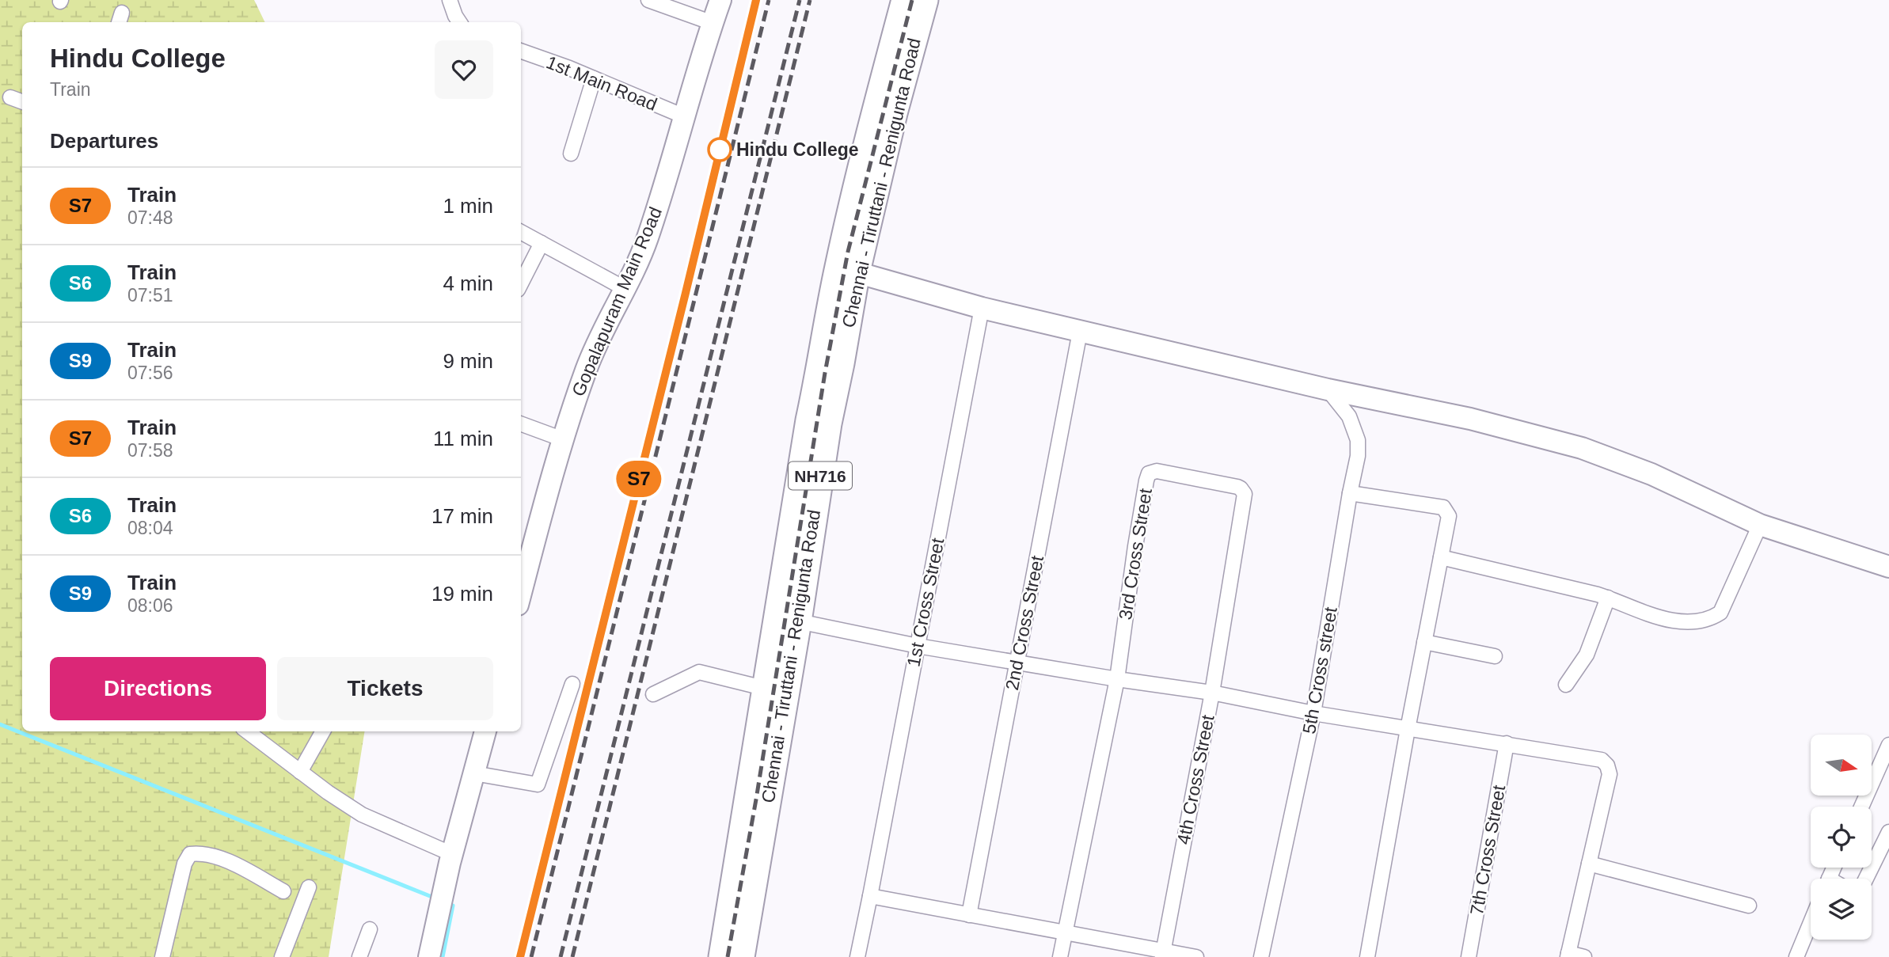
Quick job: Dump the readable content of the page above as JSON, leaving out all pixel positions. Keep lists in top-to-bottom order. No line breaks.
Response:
{"streets":{"highway":["Chennai - Tiruttani - Renigunta Road","NH716"],"street":["1st Main Road","Gopalapuram Main Road","3rd Cross Street","1st Cross Street","2nd Cross Street","5th Cross street","4th Cross Street","7th Cross Street"]},"crossings":[["1st Main Road","Gopalapuram Main Road"],["3rd Cross Street","4th Cross Street"]],"places":["Hindu College"],"north":"right","page":{"on_map":"S7","heading":[["Hindu College","Train"],"Departures"],"list":[{"mark":"S7","name":"Train","note":"07:48","value":"1 min"},{"mark":"S6","name":"Train","note":"07:51","value":"4 min"},{"mark":"S9","name":"Train","note":"07:56","value":"9 min"},{"mark":"S7","name":"Train","note":"07:58","value":"11 min"},{"mark":"S6","name":"Train","note":"08:04","value":"17 min"},{"mark":"S9","name":"Train","note":"08:06","value":"19 min"}],"buttons":["Directions","Tickets"]}}
